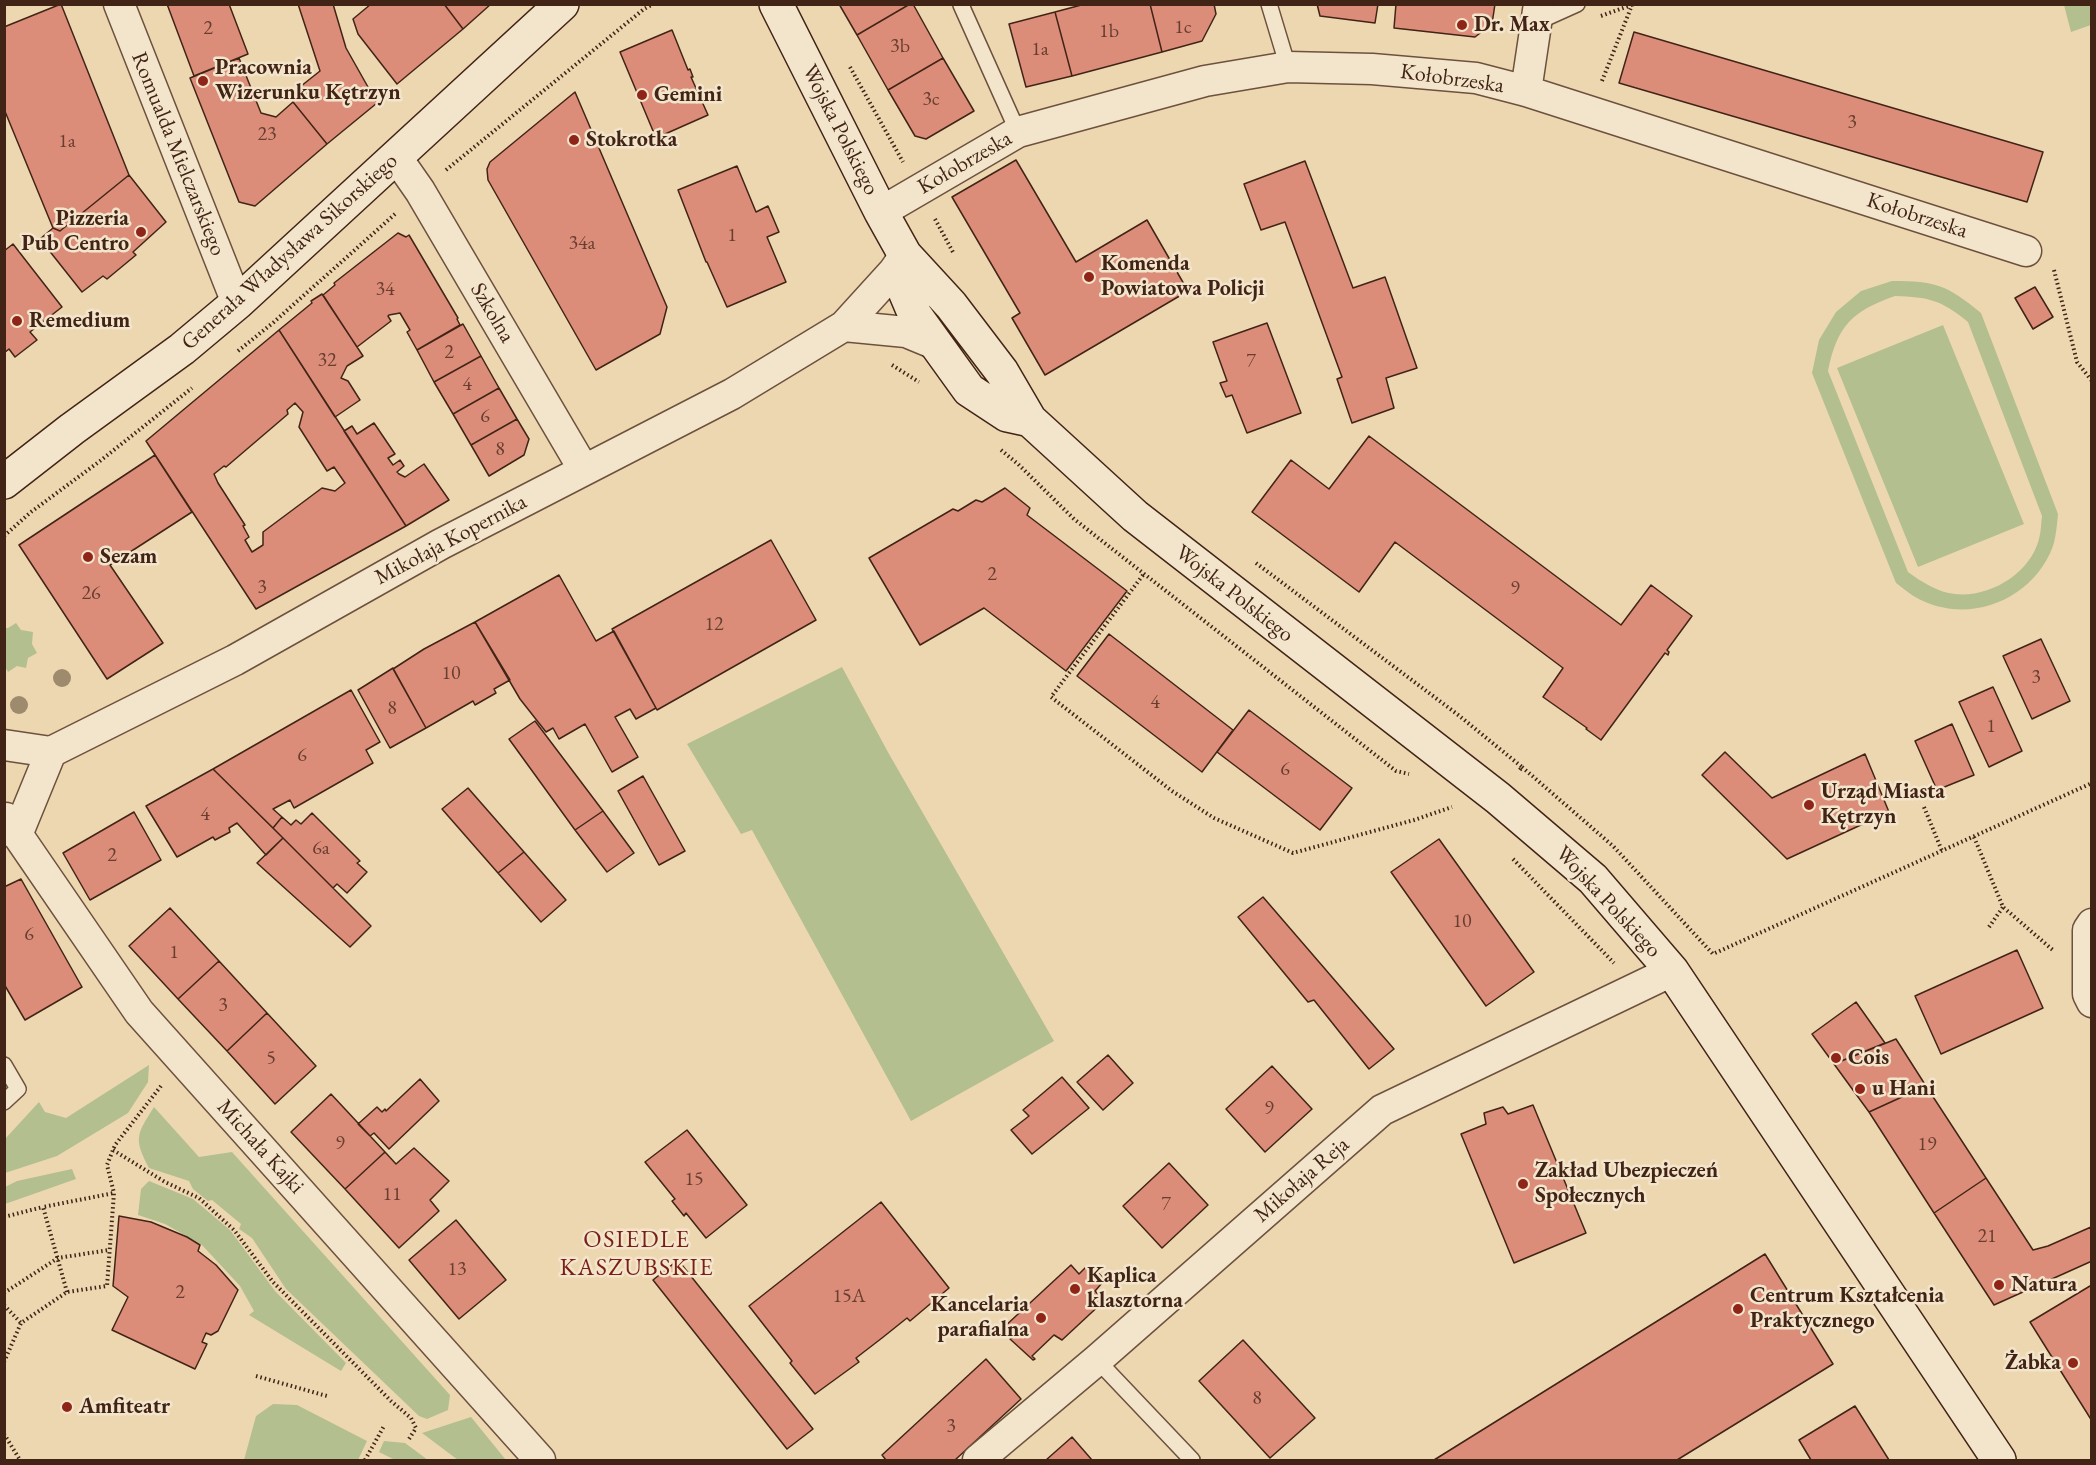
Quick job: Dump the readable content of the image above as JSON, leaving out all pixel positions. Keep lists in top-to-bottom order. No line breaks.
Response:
{"streets":{"street":["Kołobrzeska","Wojska Polskiego","Romualda Mielczarskiego","Generała Władysława Sikorskiego","Szkolna","Mikołaja Kopernika","Michała Kajki","Mikołaja Reja"]},"crossings":[["Kołobrzeska","Wojska Polskiego"],["Wojska Polskiego","Mikołaja Kopernika"],["Wojska Polskiego","Mikołaja Reja"],["Romualda Mielczarskiego","Generała Władysława Sikorskiego"],["Generała Władysława Sikorskiego","Szkolna"],["Szkolna","Mikołaja Kopernika"]],"districts":["OSIEDLE KASZUBSKIE"],"places":["Dr. Max","Pracownia Wizerunku Kętrzyn","Gemini","Stokrotka","Pizzeria Pub Centro","Komenda Powiatowa Policji","Remedium","Sezam","Urząd Miasta Kętrzyn","Cois","u Hani","Zakład Ubezpieczeń Społecznych","Natura","Kaplica klasztorna","Centrum Kształcenia Praktycznego","Kancelaria parafialna","Żabka","Amfiteatr"],"house_numbers":["1c","2","1b","3b","1a","3c","3","23","1a","1","34a","34","2","32","7","4","6","8","2","3","9","26","12","10","3","4","8","1","6","6","4","6a","2","10","6","1","3","5","9","9","19","15","11","7","21","13","2","15A","8","3"]}
